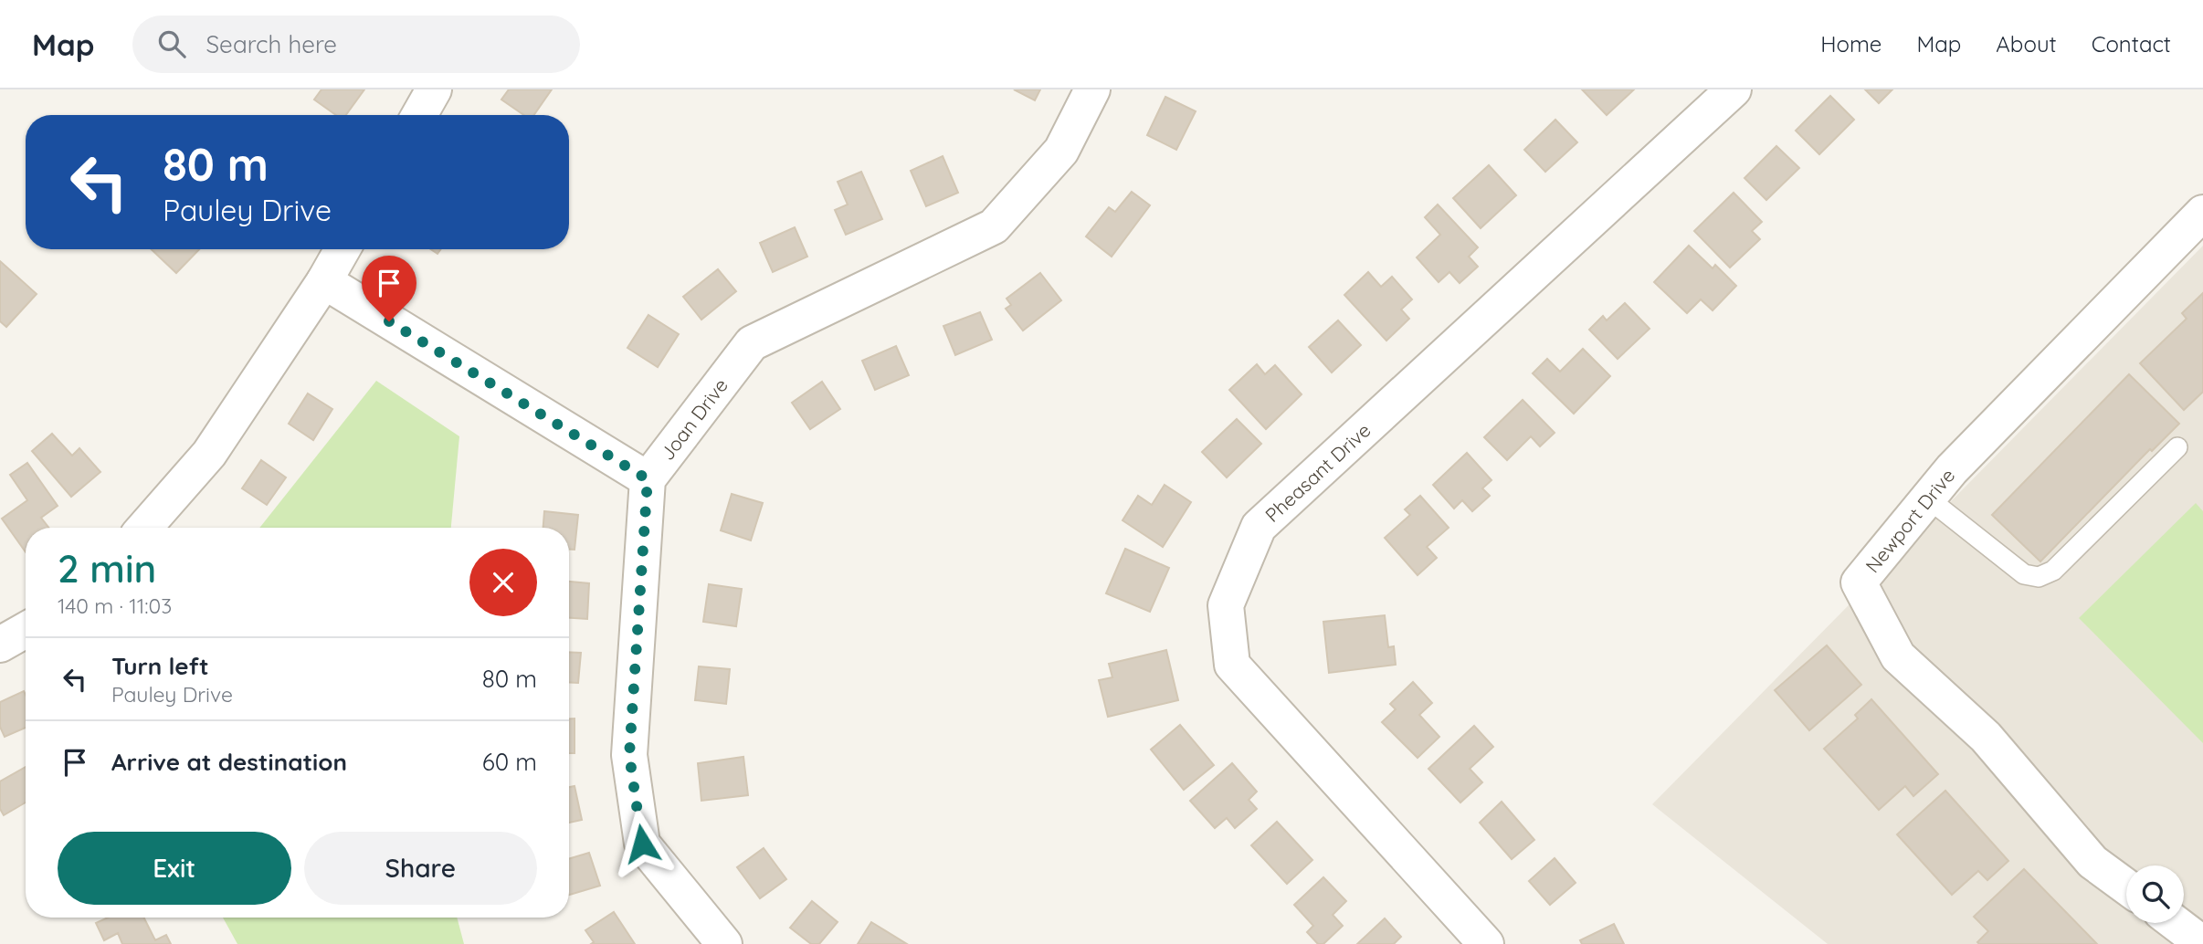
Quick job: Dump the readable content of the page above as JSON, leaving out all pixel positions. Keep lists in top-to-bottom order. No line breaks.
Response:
{"streets":{"street":["Joan Drive","Pheasant Drive","Newport Drive"]},"page":{"header":"Map","search":"Search here","nav":["Home","Map","About","Contact"],"turn":["80 m","Pauley Drive"],"heading":["2 min","140 m · 11:03"],"list":[{"name":"Turn left","note":"Pauley Drive","value":"80 m"},{"name":"Arrive at destination","value":"60 m"}],"buttons":["Exit","Share"]}}
